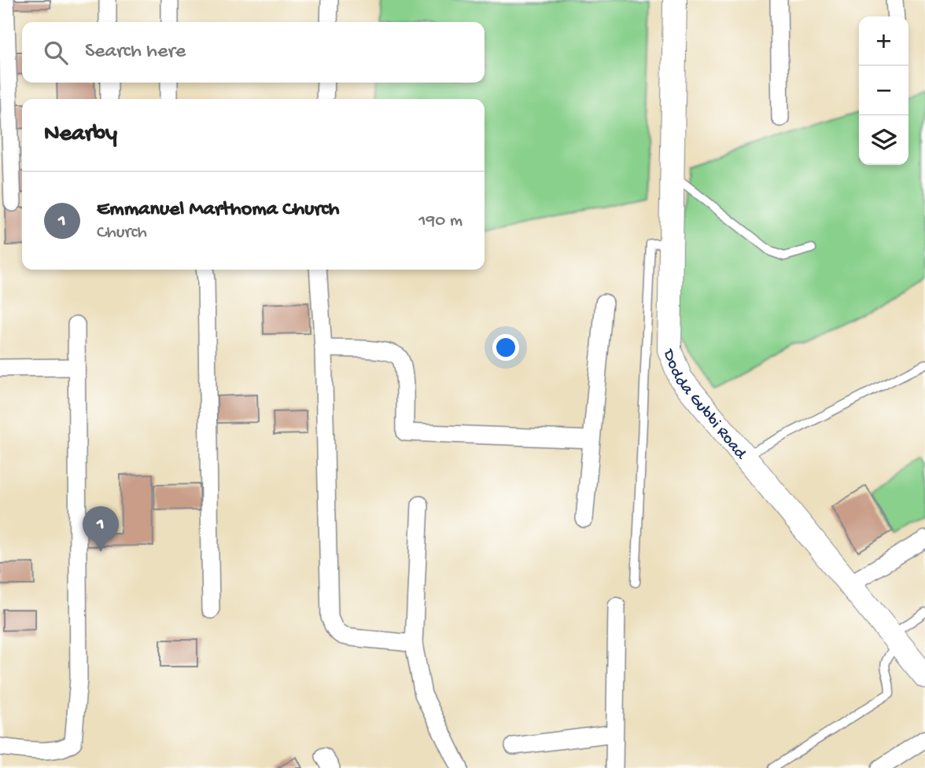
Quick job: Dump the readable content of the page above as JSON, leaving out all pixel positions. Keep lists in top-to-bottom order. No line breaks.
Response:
{"streets":{"street":["Dodda Gubbi Road"]},"page":{"map_buttons":["+","−"],"search":"Search here","heading":"Nearby","list":[{"mark":"1","name":"Emmanuel Marthoma Church","note":"Church","value":"190 m"}],"pins":"1"}}
